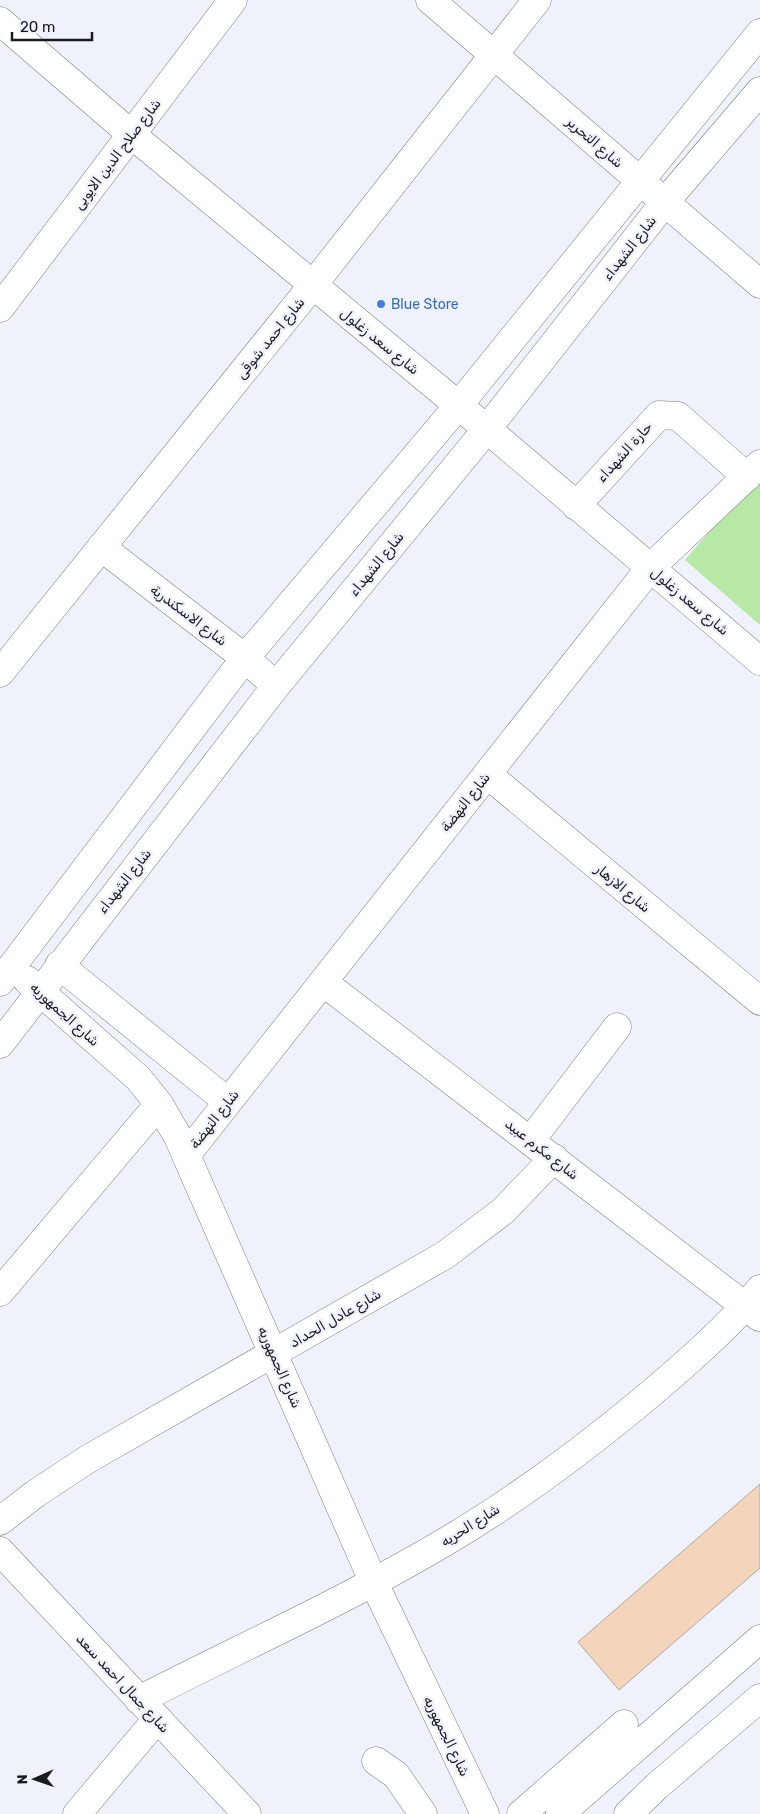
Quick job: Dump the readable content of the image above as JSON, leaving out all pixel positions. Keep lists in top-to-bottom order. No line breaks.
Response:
{"streets":{"street":["شارع التحرير","شارع صلاح الدين الايوبى","شارع الشهداء","شارع احمد شوقى","شارع سعد زغلول","حارة الشهداء","شارع الاسكندرية","شارع النهضة","شارع الازهار","شارع الجمهوريه","شارع مكرم عبيد","شارع عادل الحداد","شارع الحريه","شارع جمال احمد سعد"]},"crossings":[["شارع التحرير","شارع الشهداء"],["شارع التحرير","شارع احمد شوقى"],["شارع صلاح الدين الايوبى","شارع سعد زغلول"],["شارع الشهداء","شارع سعد زغلول"],["شارع الشهداء","شارع الاسكندرية"],["شارع الشهداء","شارع الجمهوريه"],["شارع احمد شوقى","شارع سعد زغلول"],["شارع احمد شوقى","شارع الاسكندرية"],["شارع سعد زغلول","حارة الشهداء"],["شارع سعد زغلول","شارع النهضة"],["حارة الشهداء","شارع النهضة"],["شارع النهضة","شارع الازهار"],["شارع النهضة","شارع الجمهوريه"],["شارع النهضة","شارع مكرم عبيد"],["شارع الجمهوريه","شارع عادل الحداد"],["شارع الجمهوريه","شارع الحريه"],["شارع مكرم عبيد","شارع عادل الحداد"],["شارع مكرم عبيد","شارع الحريه"],["شارع الحريه","شارع جمال احمد سعد"]],"places":["Blue Store"],"scale_bar":"20 m","north":"left"}
